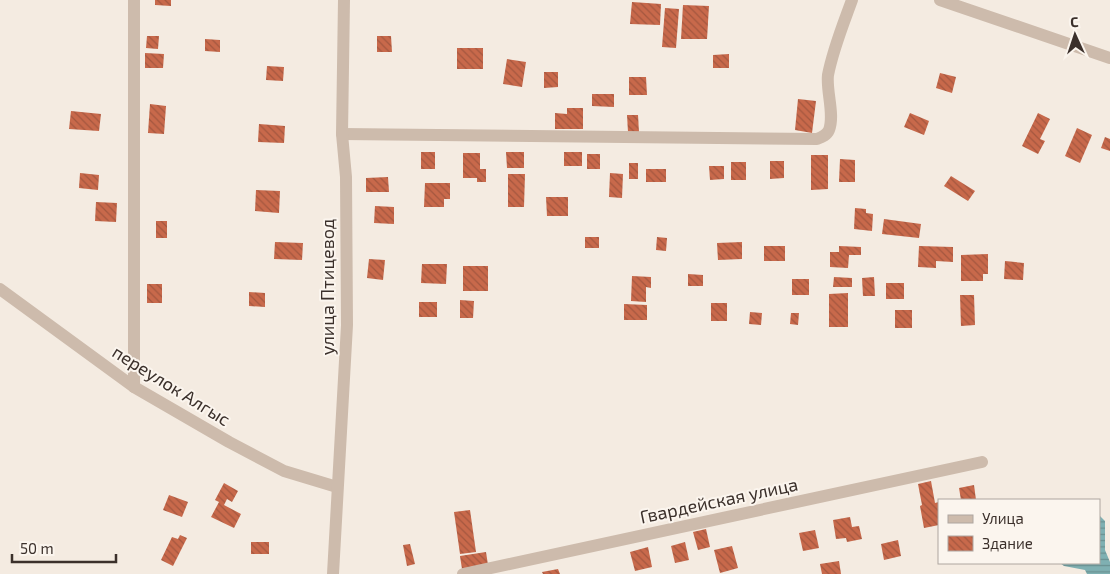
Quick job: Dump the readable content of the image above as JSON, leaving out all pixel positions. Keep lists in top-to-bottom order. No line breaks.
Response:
{"streets":{"street":["улица Птицевод","переулок Алгыс","Гвардейская улица"]},"crossings":[["улица Птицевод","переулок Алгыс"]],"legend":["Улица","Здание"],"scale_bar":"50 m","north":"top"}
